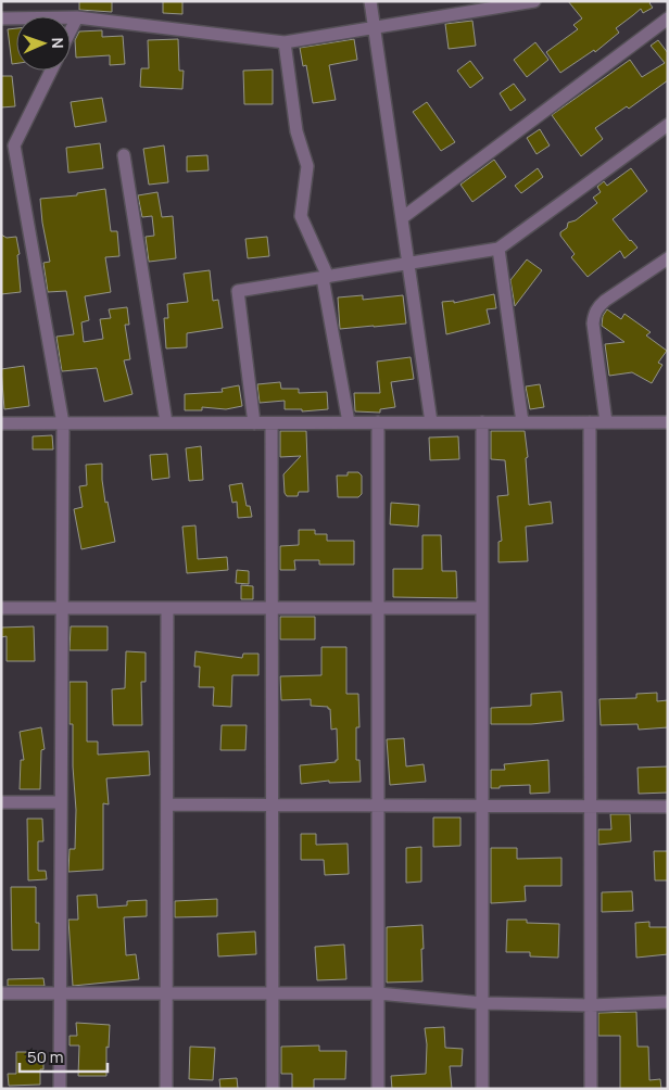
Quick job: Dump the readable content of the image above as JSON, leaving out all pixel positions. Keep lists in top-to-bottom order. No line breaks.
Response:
{"scale_bar":"50 m","north":"right"}
